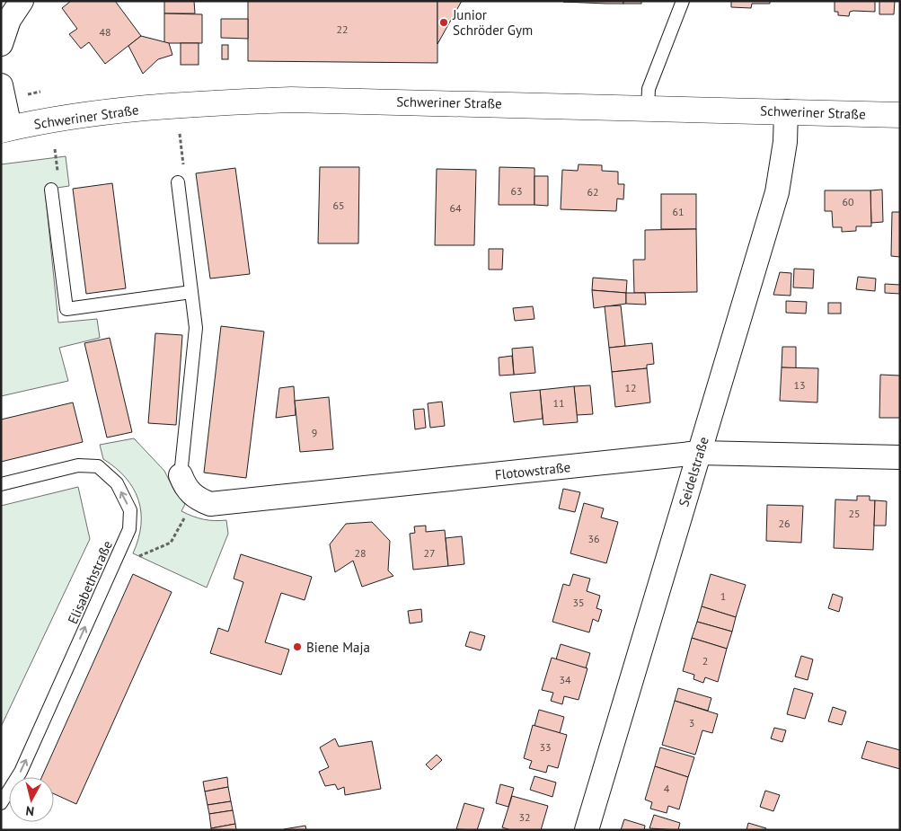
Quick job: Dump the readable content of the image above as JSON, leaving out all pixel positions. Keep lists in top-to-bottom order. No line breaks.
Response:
{"streets":{"main road":["Schweriner Straße"],"street":["Flotowstraße","Seidelstraße"],"lane":["Elisabethstraße"]},"crossings":[["Schweriner Straße","Seidelstraße"],["Flotowstraße","Seidelstraße"]],"places":["Junior Schröder Gym","Biene Maja"],"house_numbers":["22","48","63","62","60","65","64","61","13","12","11","9","25","26","36","28","27","1","35","2","34","3","33","4","32"],"north":"bottom"}
